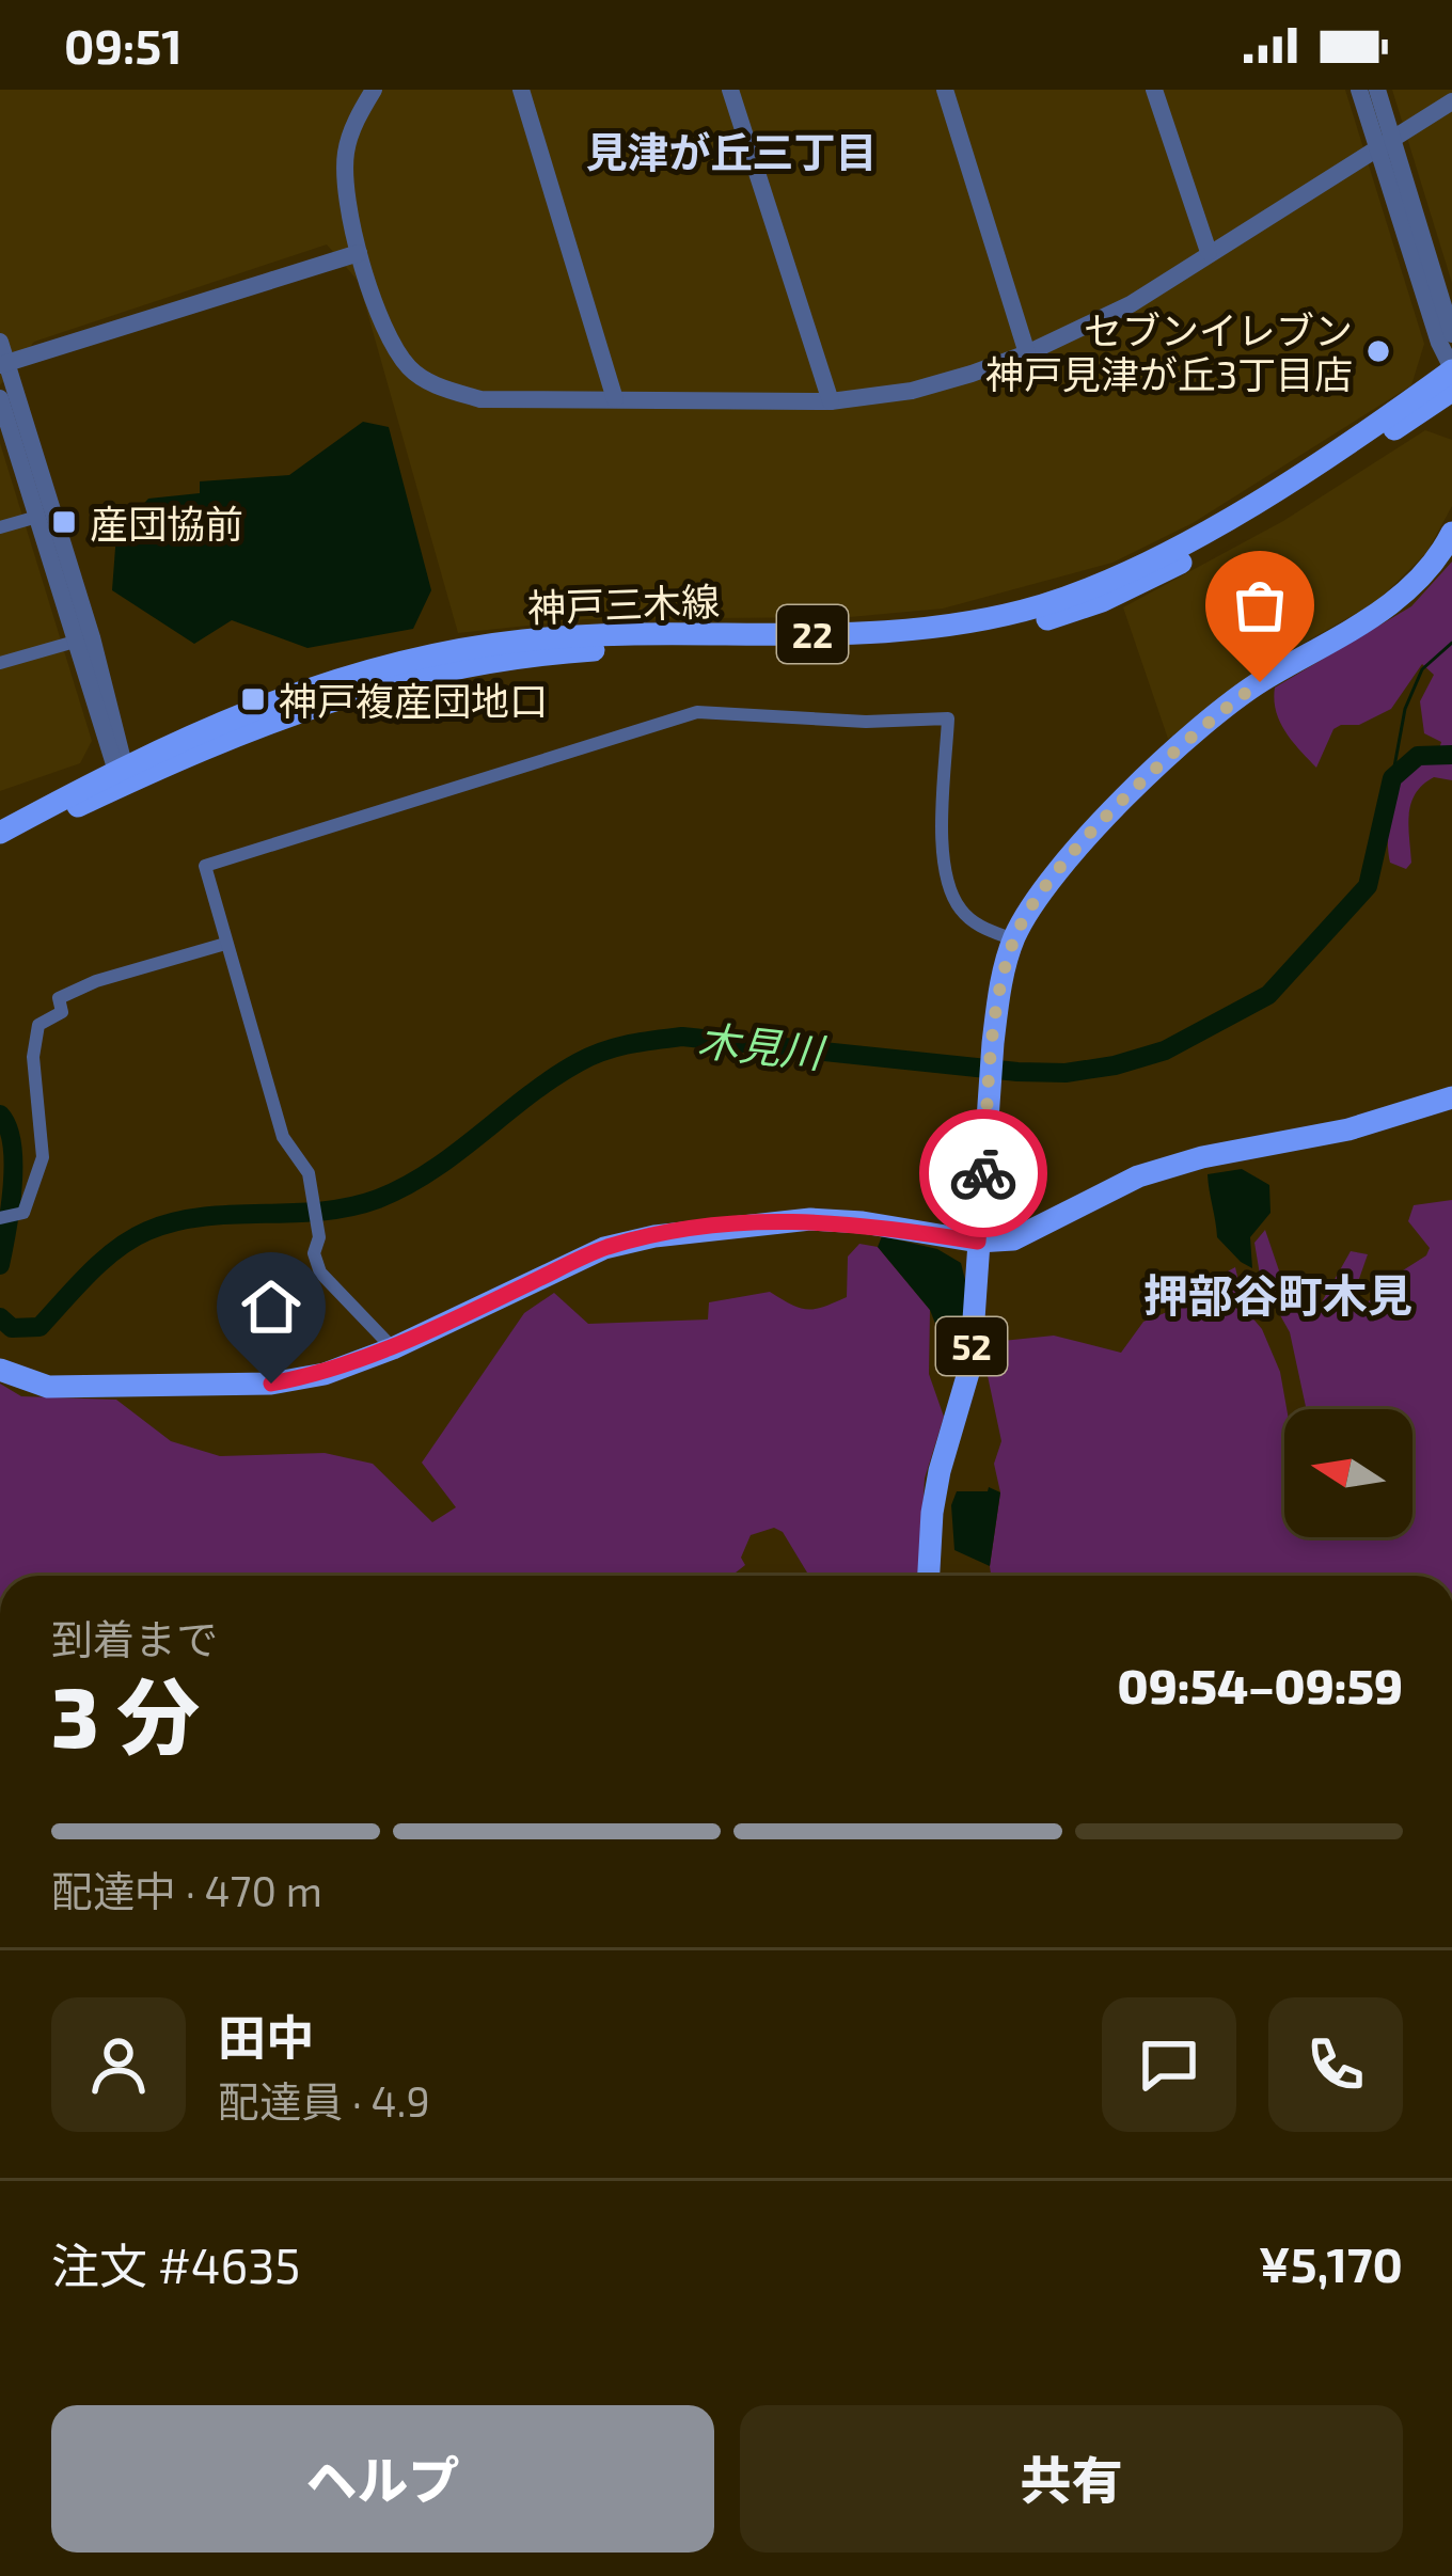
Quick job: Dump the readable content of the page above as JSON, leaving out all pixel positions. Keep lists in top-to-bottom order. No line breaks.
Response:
{"streets":{"main road":["神戸三木線","22","52"]},"districts":["見津が丘三丁目","押部谷町木見"],"water":["木見川"],"places":{"other":["セブンイレブン 神戸見津が丘3丁目店"],"transit":["産団協前","神戸複産団地口"]},"north":"left","page":{"status":"09:51","heading":["3 分","到着まで","09:54–09:59"],"panel":["田中","配達員 · 4.9","注文 #4635","¥5,170"],"bar":"配達中 · 470 m","buttons":["ヘルプ","共有"]}}
